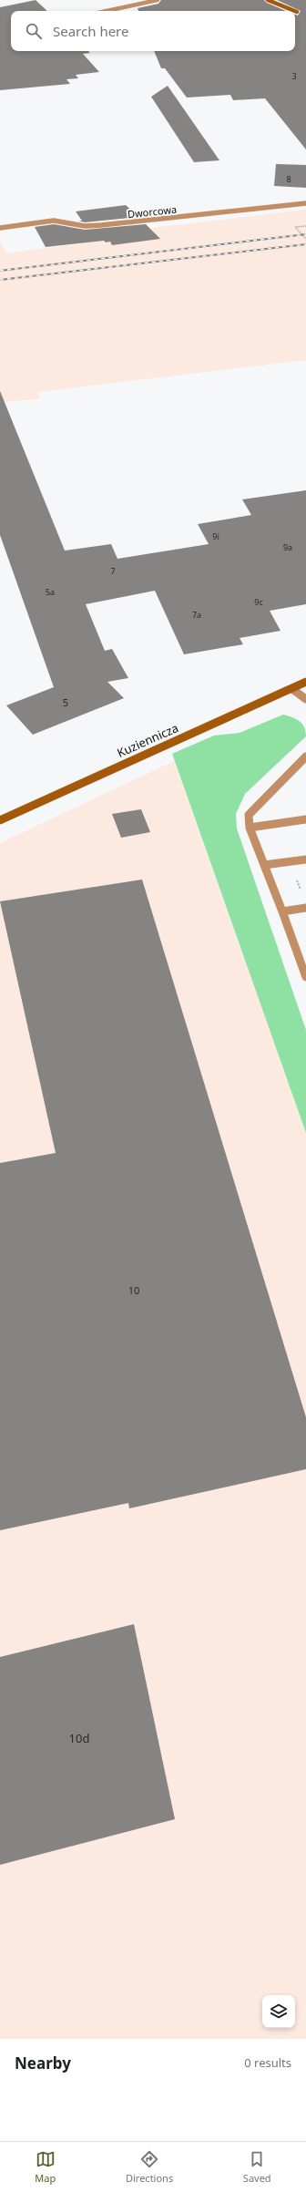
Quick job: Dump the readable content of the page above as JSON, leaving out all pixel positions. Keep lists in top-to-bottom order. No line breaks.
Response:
{"streets":{"main road":["Kuziennicza"],"street":["Dworcowa"]},"house_numbers":["3","8","9i","9a","7","5a","9c","7a","5","10","10d"],"page":{"search":"Search here","heading":["Nearby","0 results"],"nav":["Map","Directions","Saved"]}}
